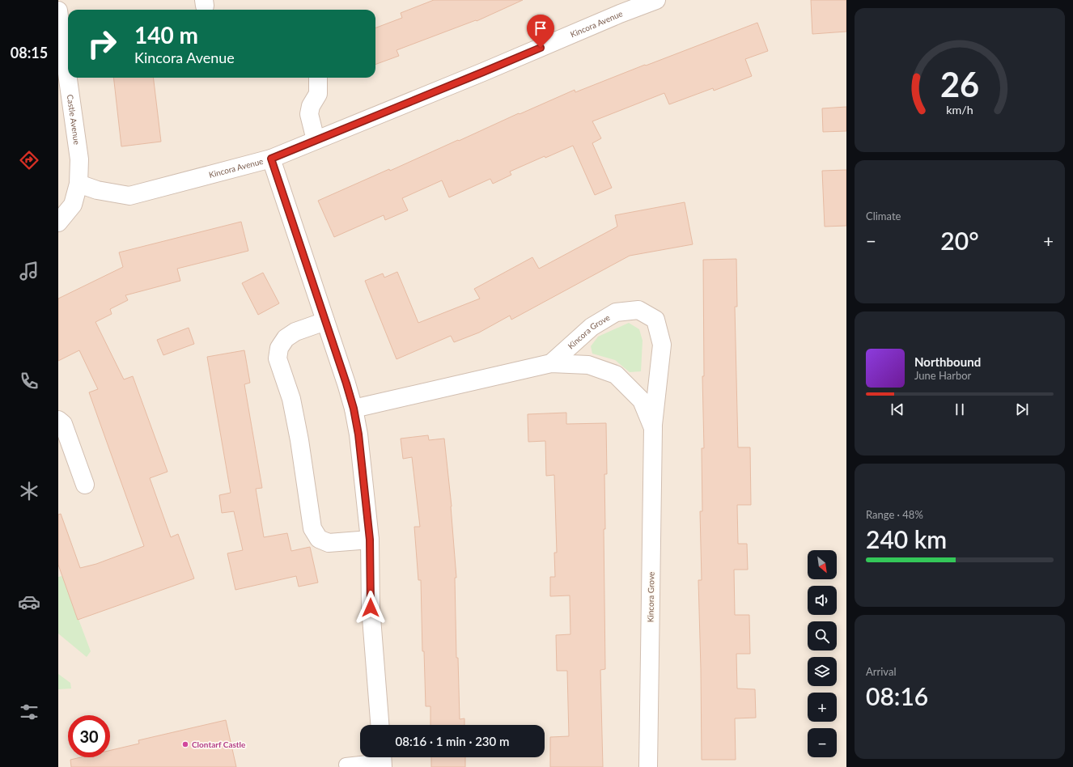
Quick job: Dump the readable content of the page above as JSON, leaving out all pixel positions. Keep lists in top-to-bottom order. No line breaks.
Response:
{"streets":{"street":["Kincora Avenue","Castle Avenue","Kincora Grove"]},"crossings":[["Kincora Avenue","Castle Avenue"]],"places":["Clontarf Castle"],"north":"bottom right","page":{"tabs":"08:15","turn":["140 m","Kincora Avenue"],"tile":["Climate",["Range · 48%","240 km"],["Arrival","08:16"]],"heat":["−","20°","+"],"song":["Northbound","June Harbor"],"map_buttons":["+","−"],"limit":"30","trip":"08:16 · 1 min · 230 m","gauge":["26","km/h"]}}
